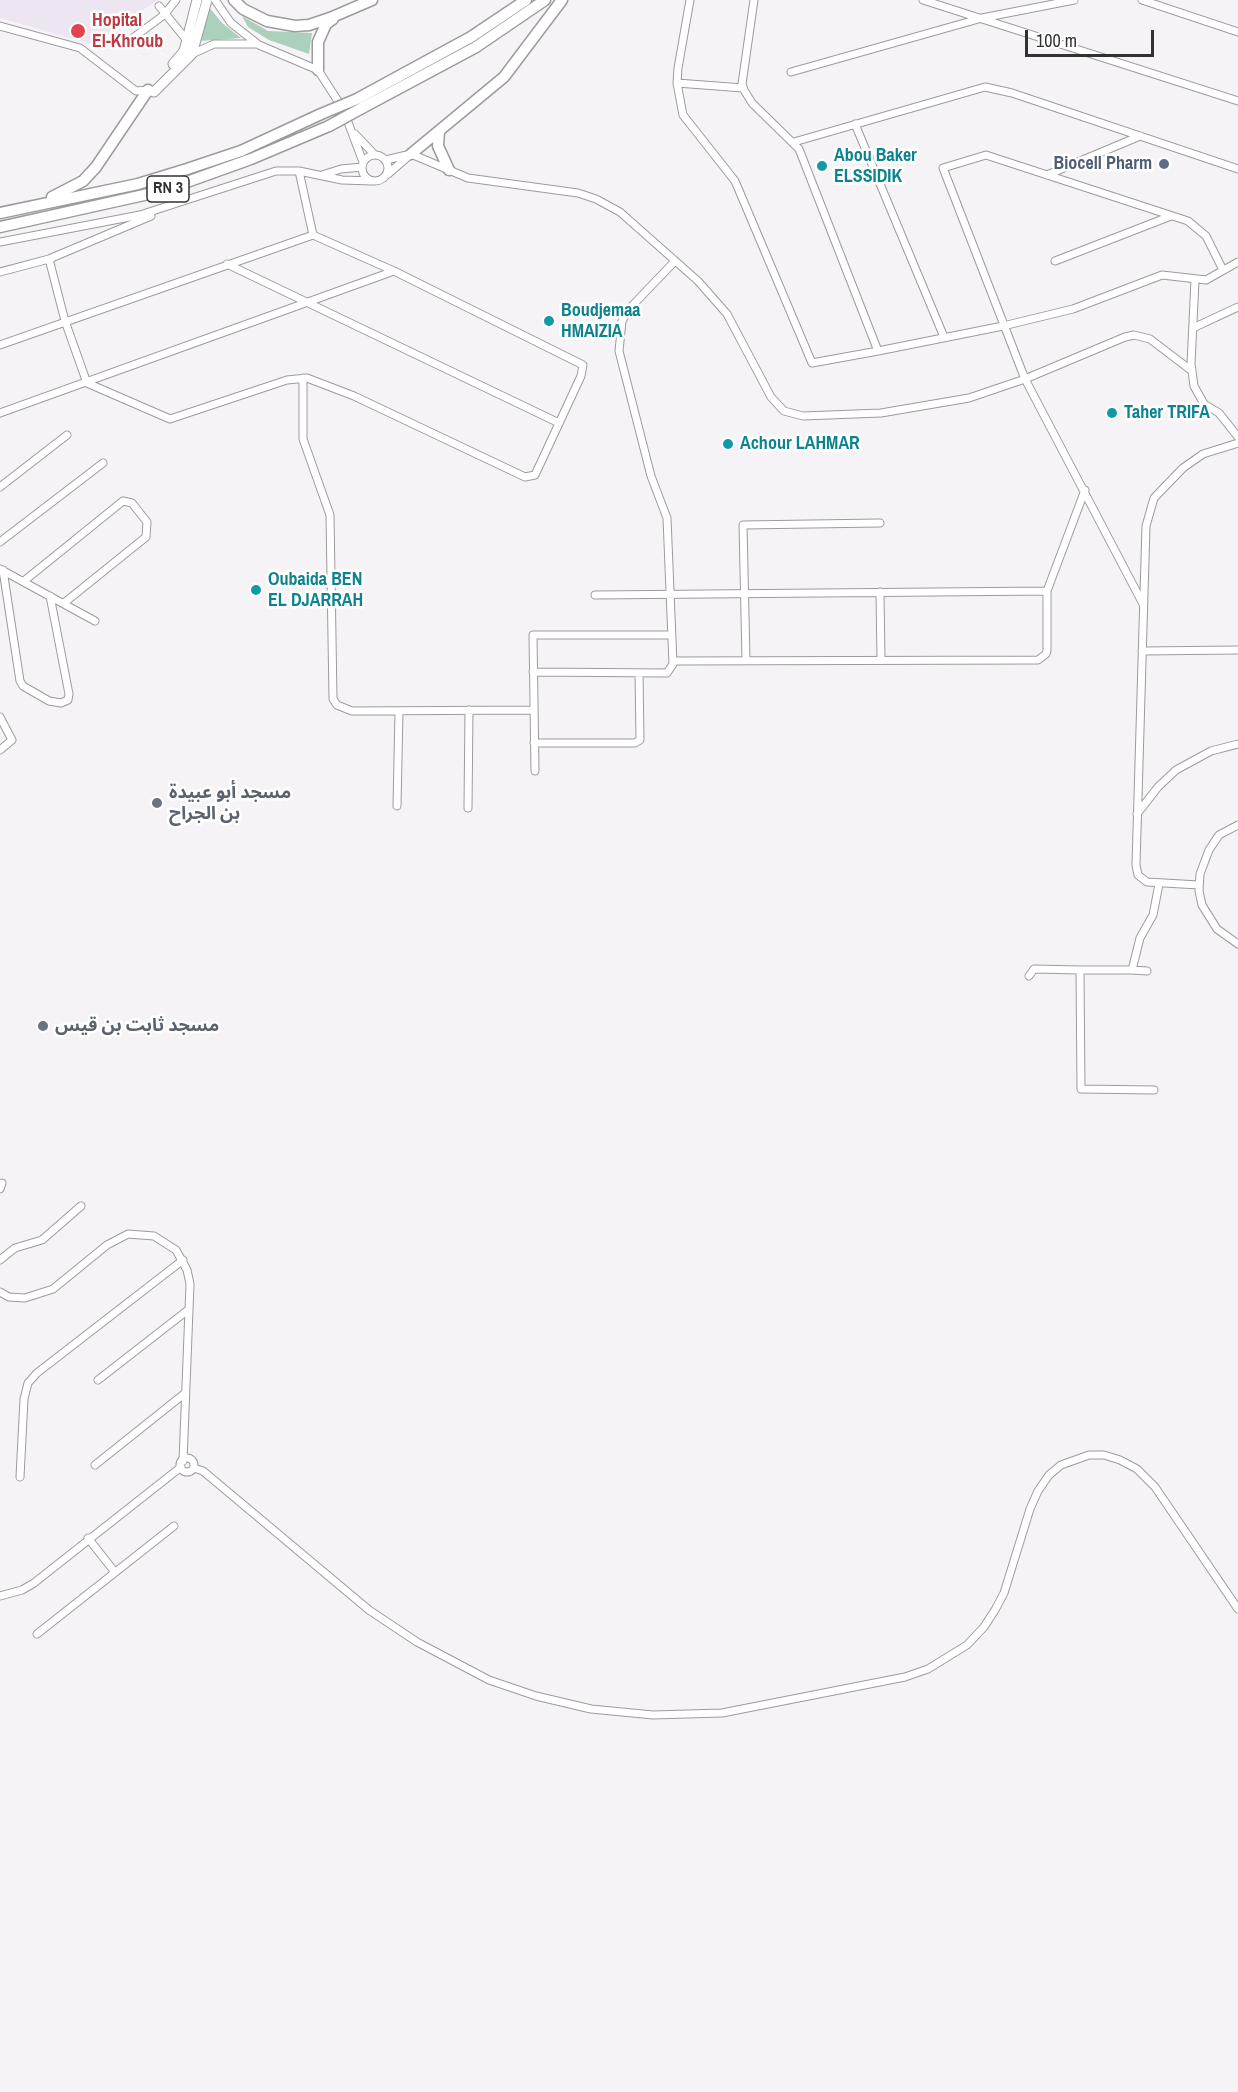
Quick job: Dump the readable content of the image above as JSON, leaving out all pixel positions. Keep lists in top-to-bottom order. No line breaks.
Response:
{"streets":{"highway":["RN 3"]},"places":["Hopital El-Khroub","Biocell Pharm","Abou Baker ELSSIDIK","Boudjemaa HMAIZIA","Taher TRIFA","Achour LAHMAR","Oubaida BEN EL DJARRAH","مسجد أبو عبيدة بن الجراح","مسجد ثابت بن قيس"],"scale_bar":"100 m"}
